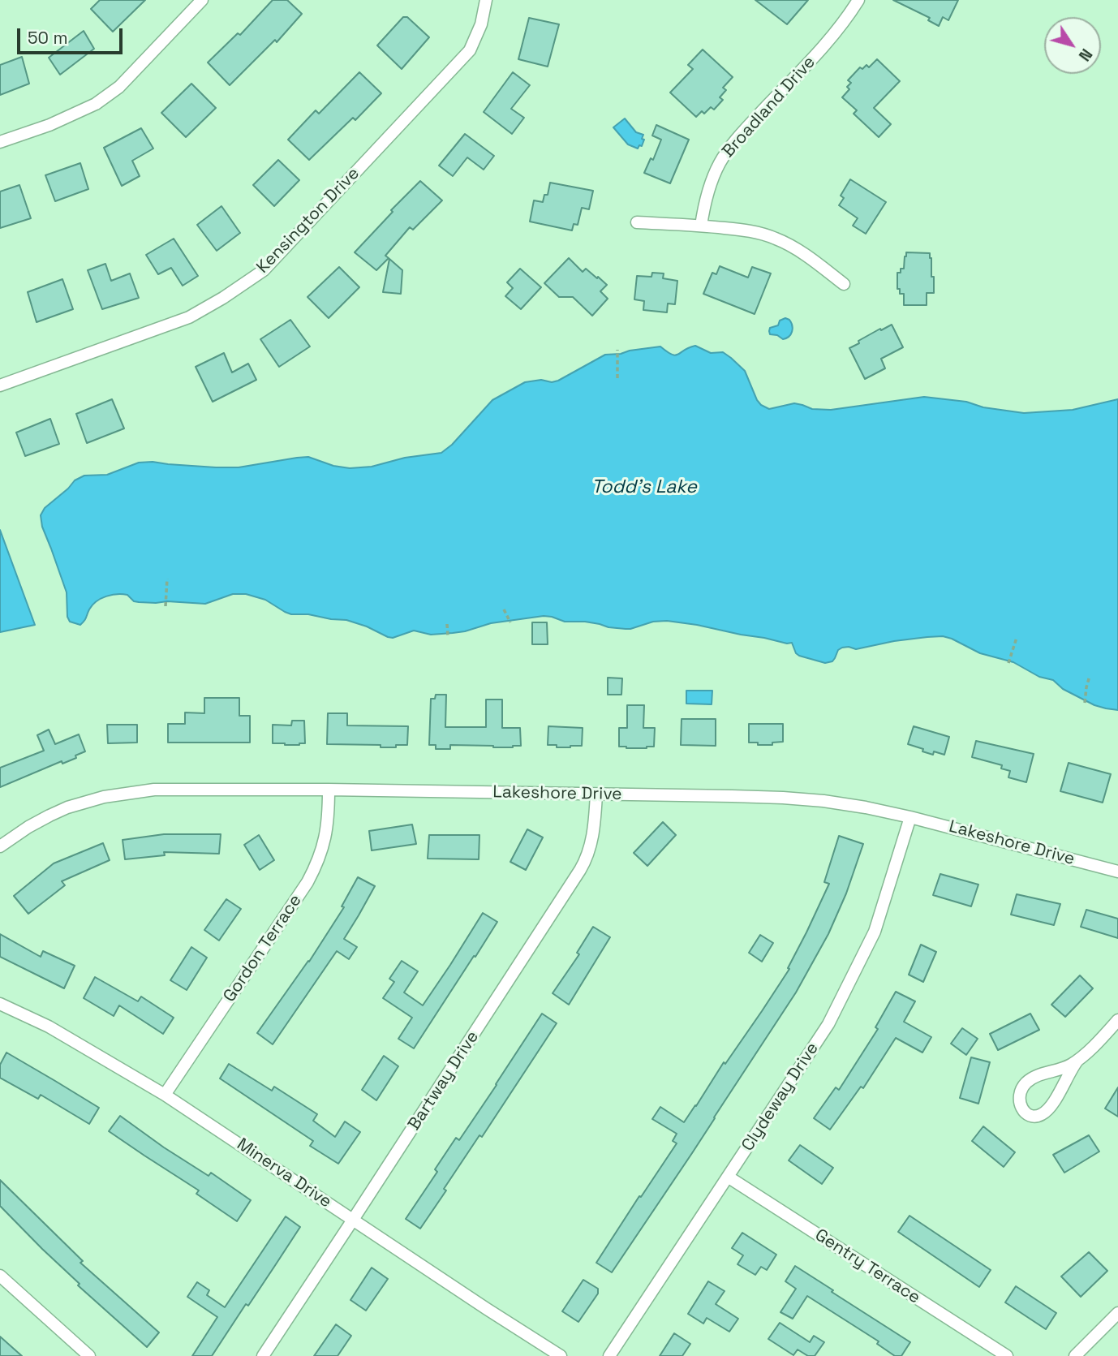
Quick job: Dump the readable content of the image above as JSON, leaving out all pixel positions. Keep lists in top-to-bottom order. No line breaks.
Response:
{"streets":{"street":["Broadland Drive","Kensington Drive","Lakeshore Drive","Gordon Terrace","Bartway Drive","Clydeway Drive","Minerva Drive","Gentry Terrace"]},"crossings":[["Lakeshore Drive","Gordon Terrace"],["Lakeshore Drive","Bartway Drive"],["Lakeshore Drive","Clydeway Drive"],["Gordon Terrace","Minerva Drive"],["Bartway Drive","Minerva Drive"],["Clydeway Drive","Gentry Terrace"]],"water":["Todd's Lake"],"scale_bar":"50 m","north":"bottom right"}
